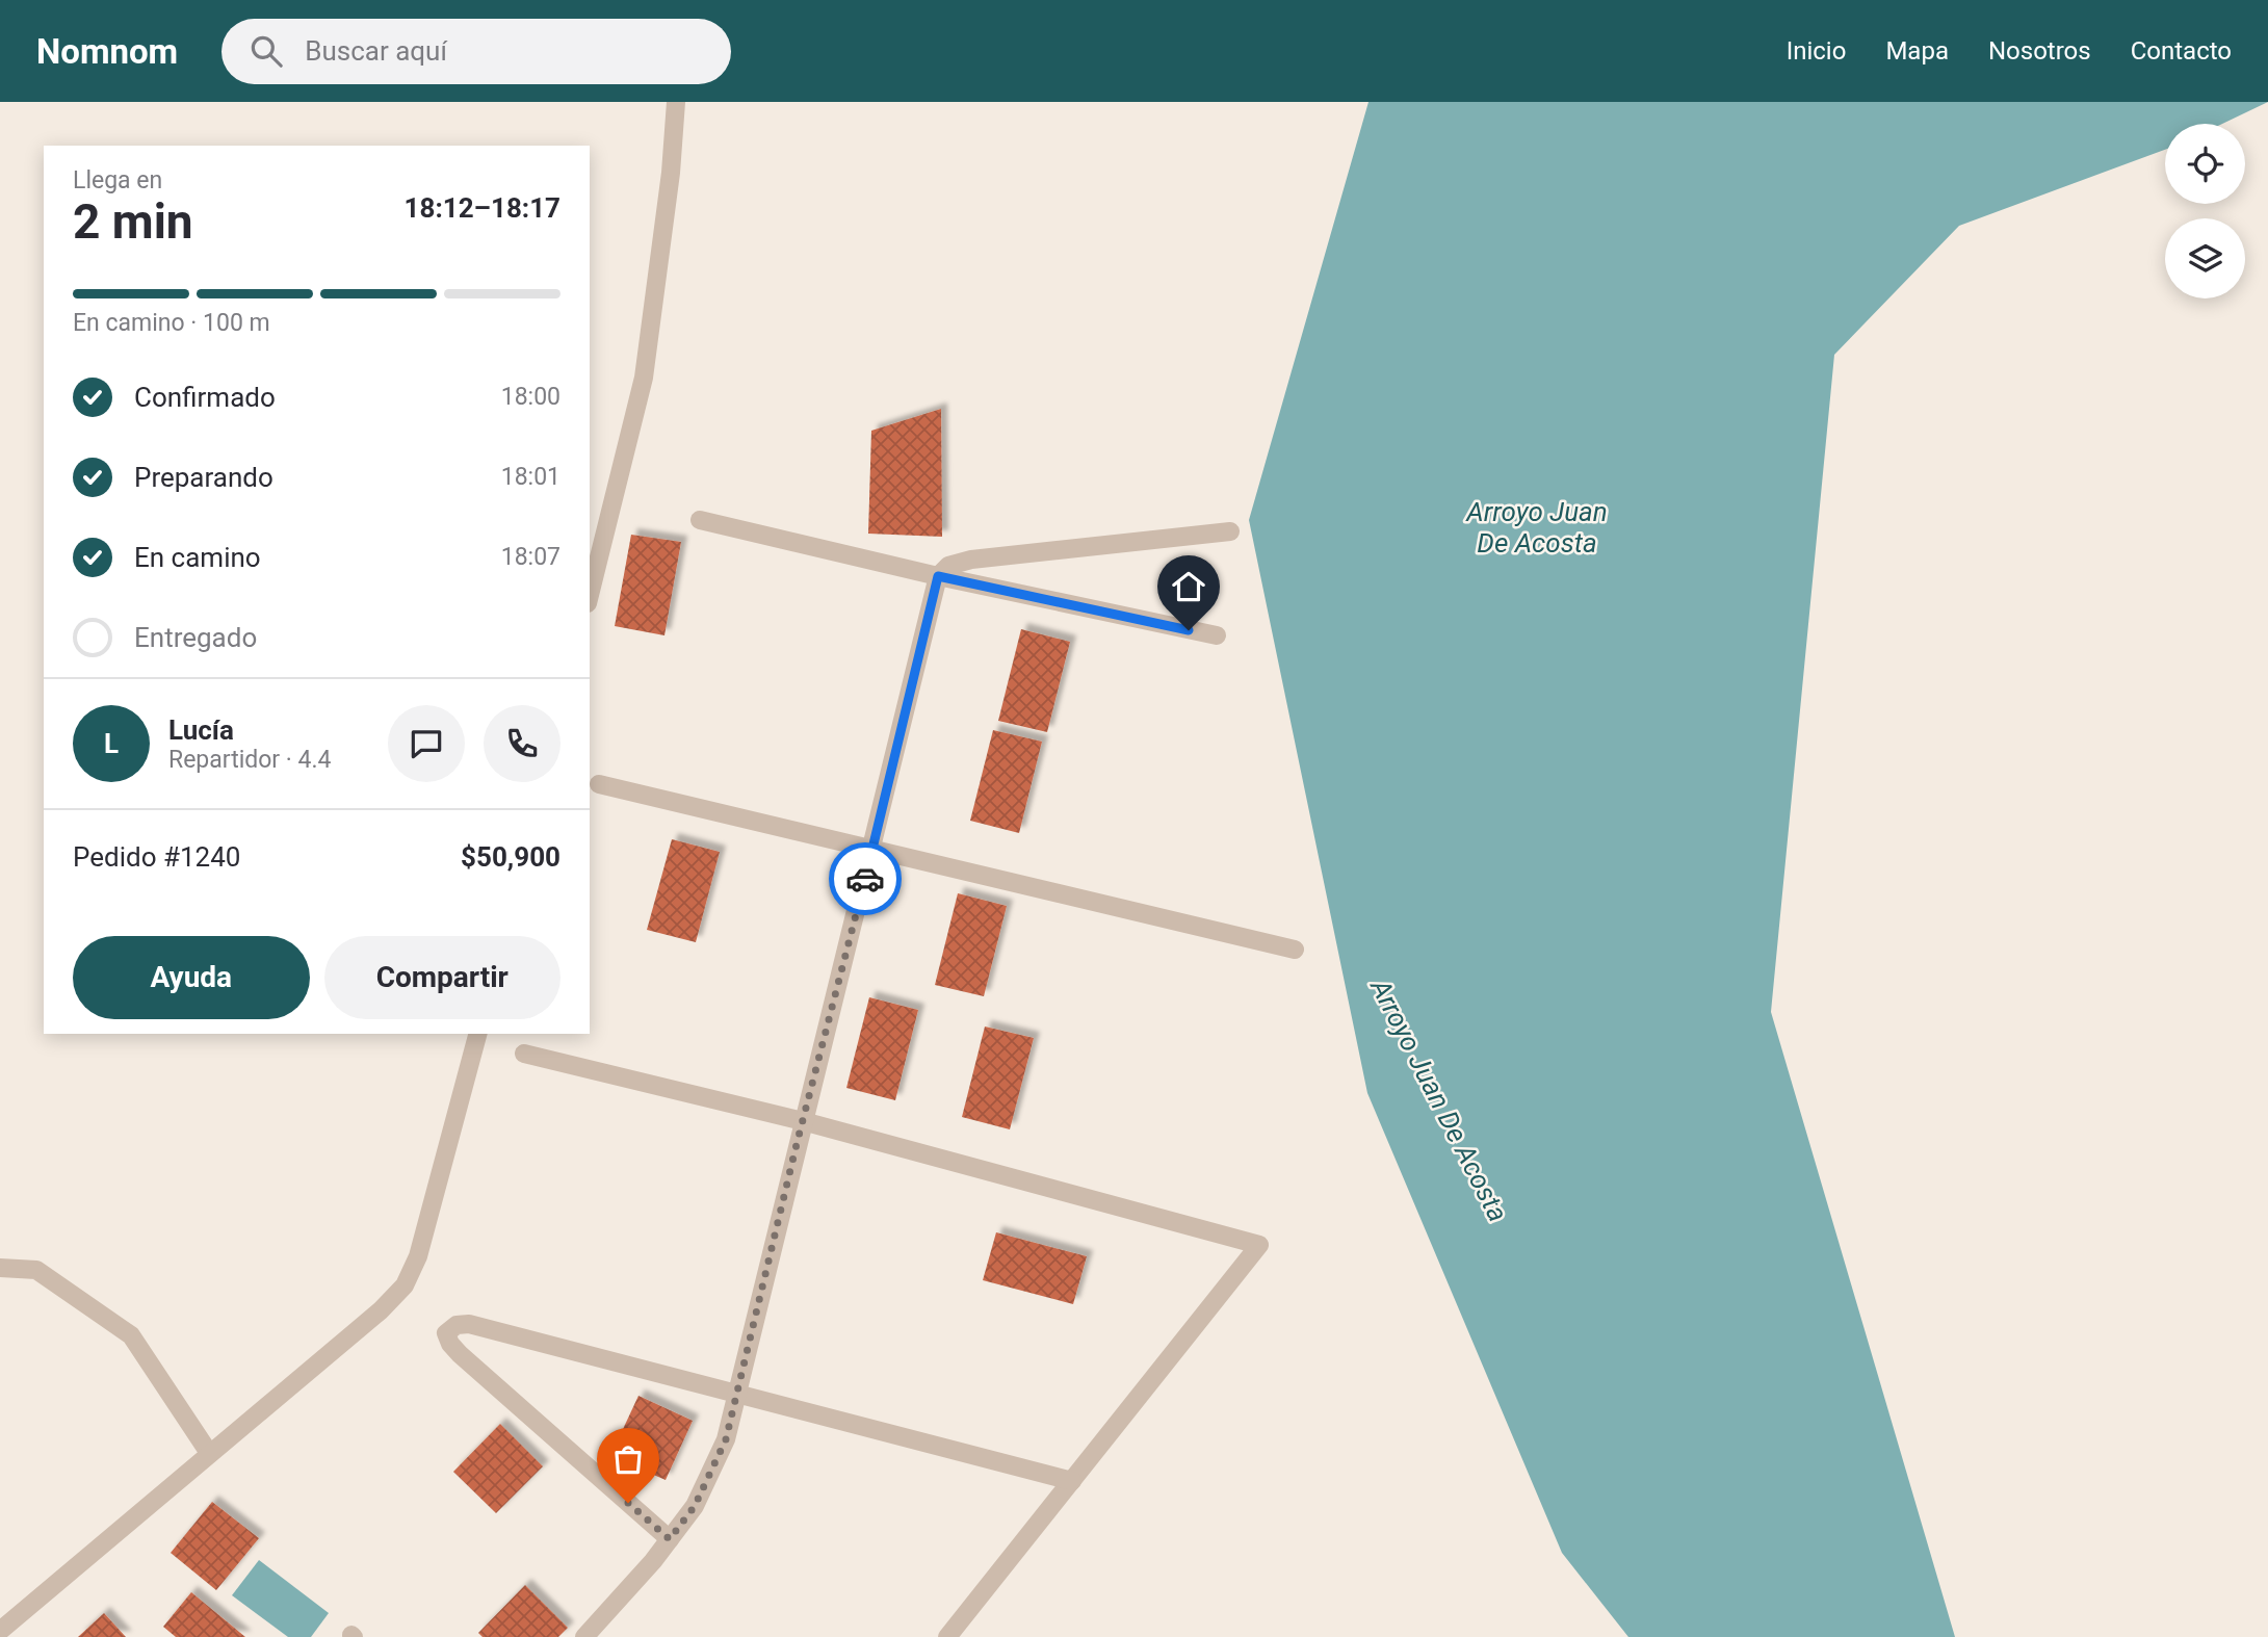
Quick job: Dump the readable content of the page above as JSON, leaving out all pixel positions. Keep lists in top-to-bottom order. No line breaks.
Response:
{"water":["Arroyo Juan De Acosta"],"page":{"header":"Nomnom","search":"Buscar aquí","nav":["Inicio","Mapa","Nosotros","Contacto"],"heading":["2 min","Llega en","18:12–18:17"],"panel":["Lucía","Repartidor · 4.4","Pedido #1240","$50,900"],"bar":"En camino · 100 m","list":[["Confirmado","18:00"],["Preparando","18:01"],["En camino","18:07"],"Entregado"],"round":"L","buttons":["Ayuda","Compartir"]}}
